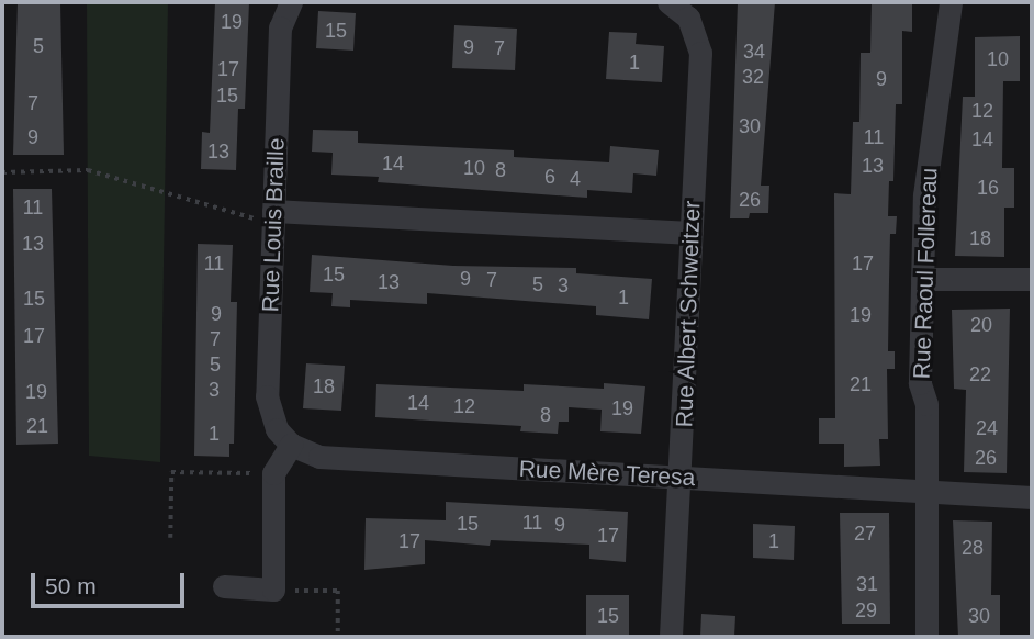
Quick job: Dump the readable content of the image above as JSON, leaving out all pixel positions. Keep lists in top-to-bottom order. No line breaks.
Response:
{"streets":{"street":["Rue Louis Braille","Rue Raoul Follereau","Rue Albert Schweitzer","Rue Mère Teresa"]},"crossings":[["Rue Louis Braille","Rue Mère Teresa"],["Rue Raoul Follereau","Rue Mère Teresa"],["Rue Albert Schweitzer","Rue Mère Teresa"]],"house_numbers":["19","15","5","9","7","34","10","1","17","32","9","15","7","12","30","9","11","14","13","14","13","10","8","6","4","16","26","11","18","13","11","17","15","9","7","13","5","3","1","15","9","19","20","17","7","5","22","21","18","3","19","14","12","19","8","21","24","1","26","11","15","9","27","17","17","1","28","31","29","15","30"],"scale_bar":"50 m"}
